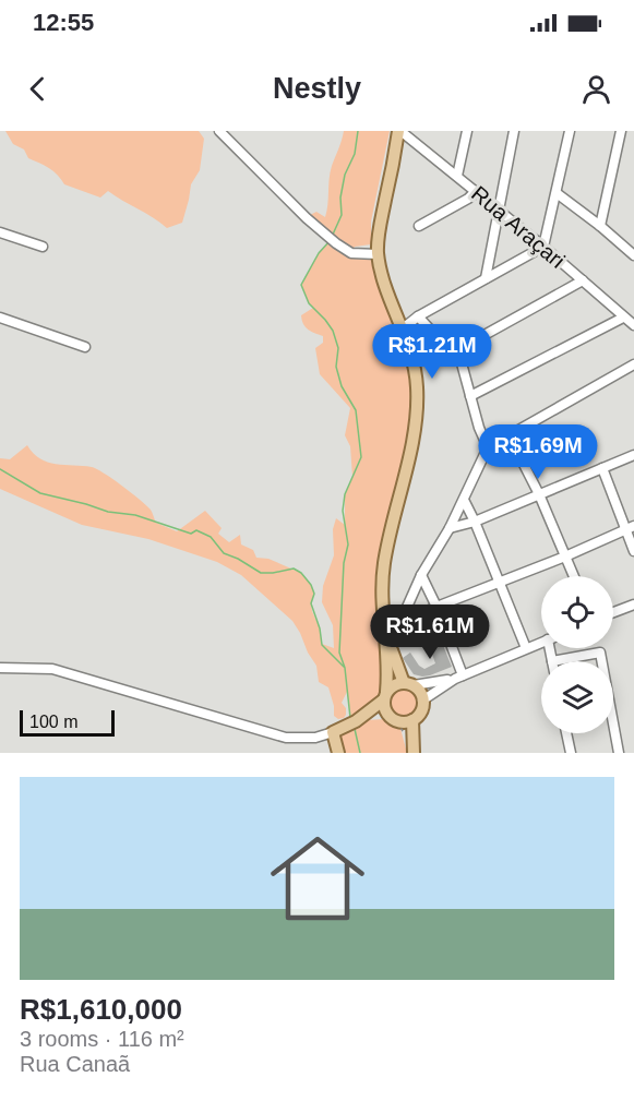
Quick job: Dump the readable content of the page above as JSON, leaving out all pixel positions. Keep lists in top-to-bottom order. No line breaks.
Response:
{"streets":{"street":["Rua Araçari"]},"scale_bar":"100 m","page":{"status":"12:55","header":"Nestly","price":["R$1.21M","R$1.69M","R$1.61M"],"scale":"100 m","list":[{"name":"R$1,610,000","note":"3 rooms · 116 m² · Rua Canaã"}]}}
